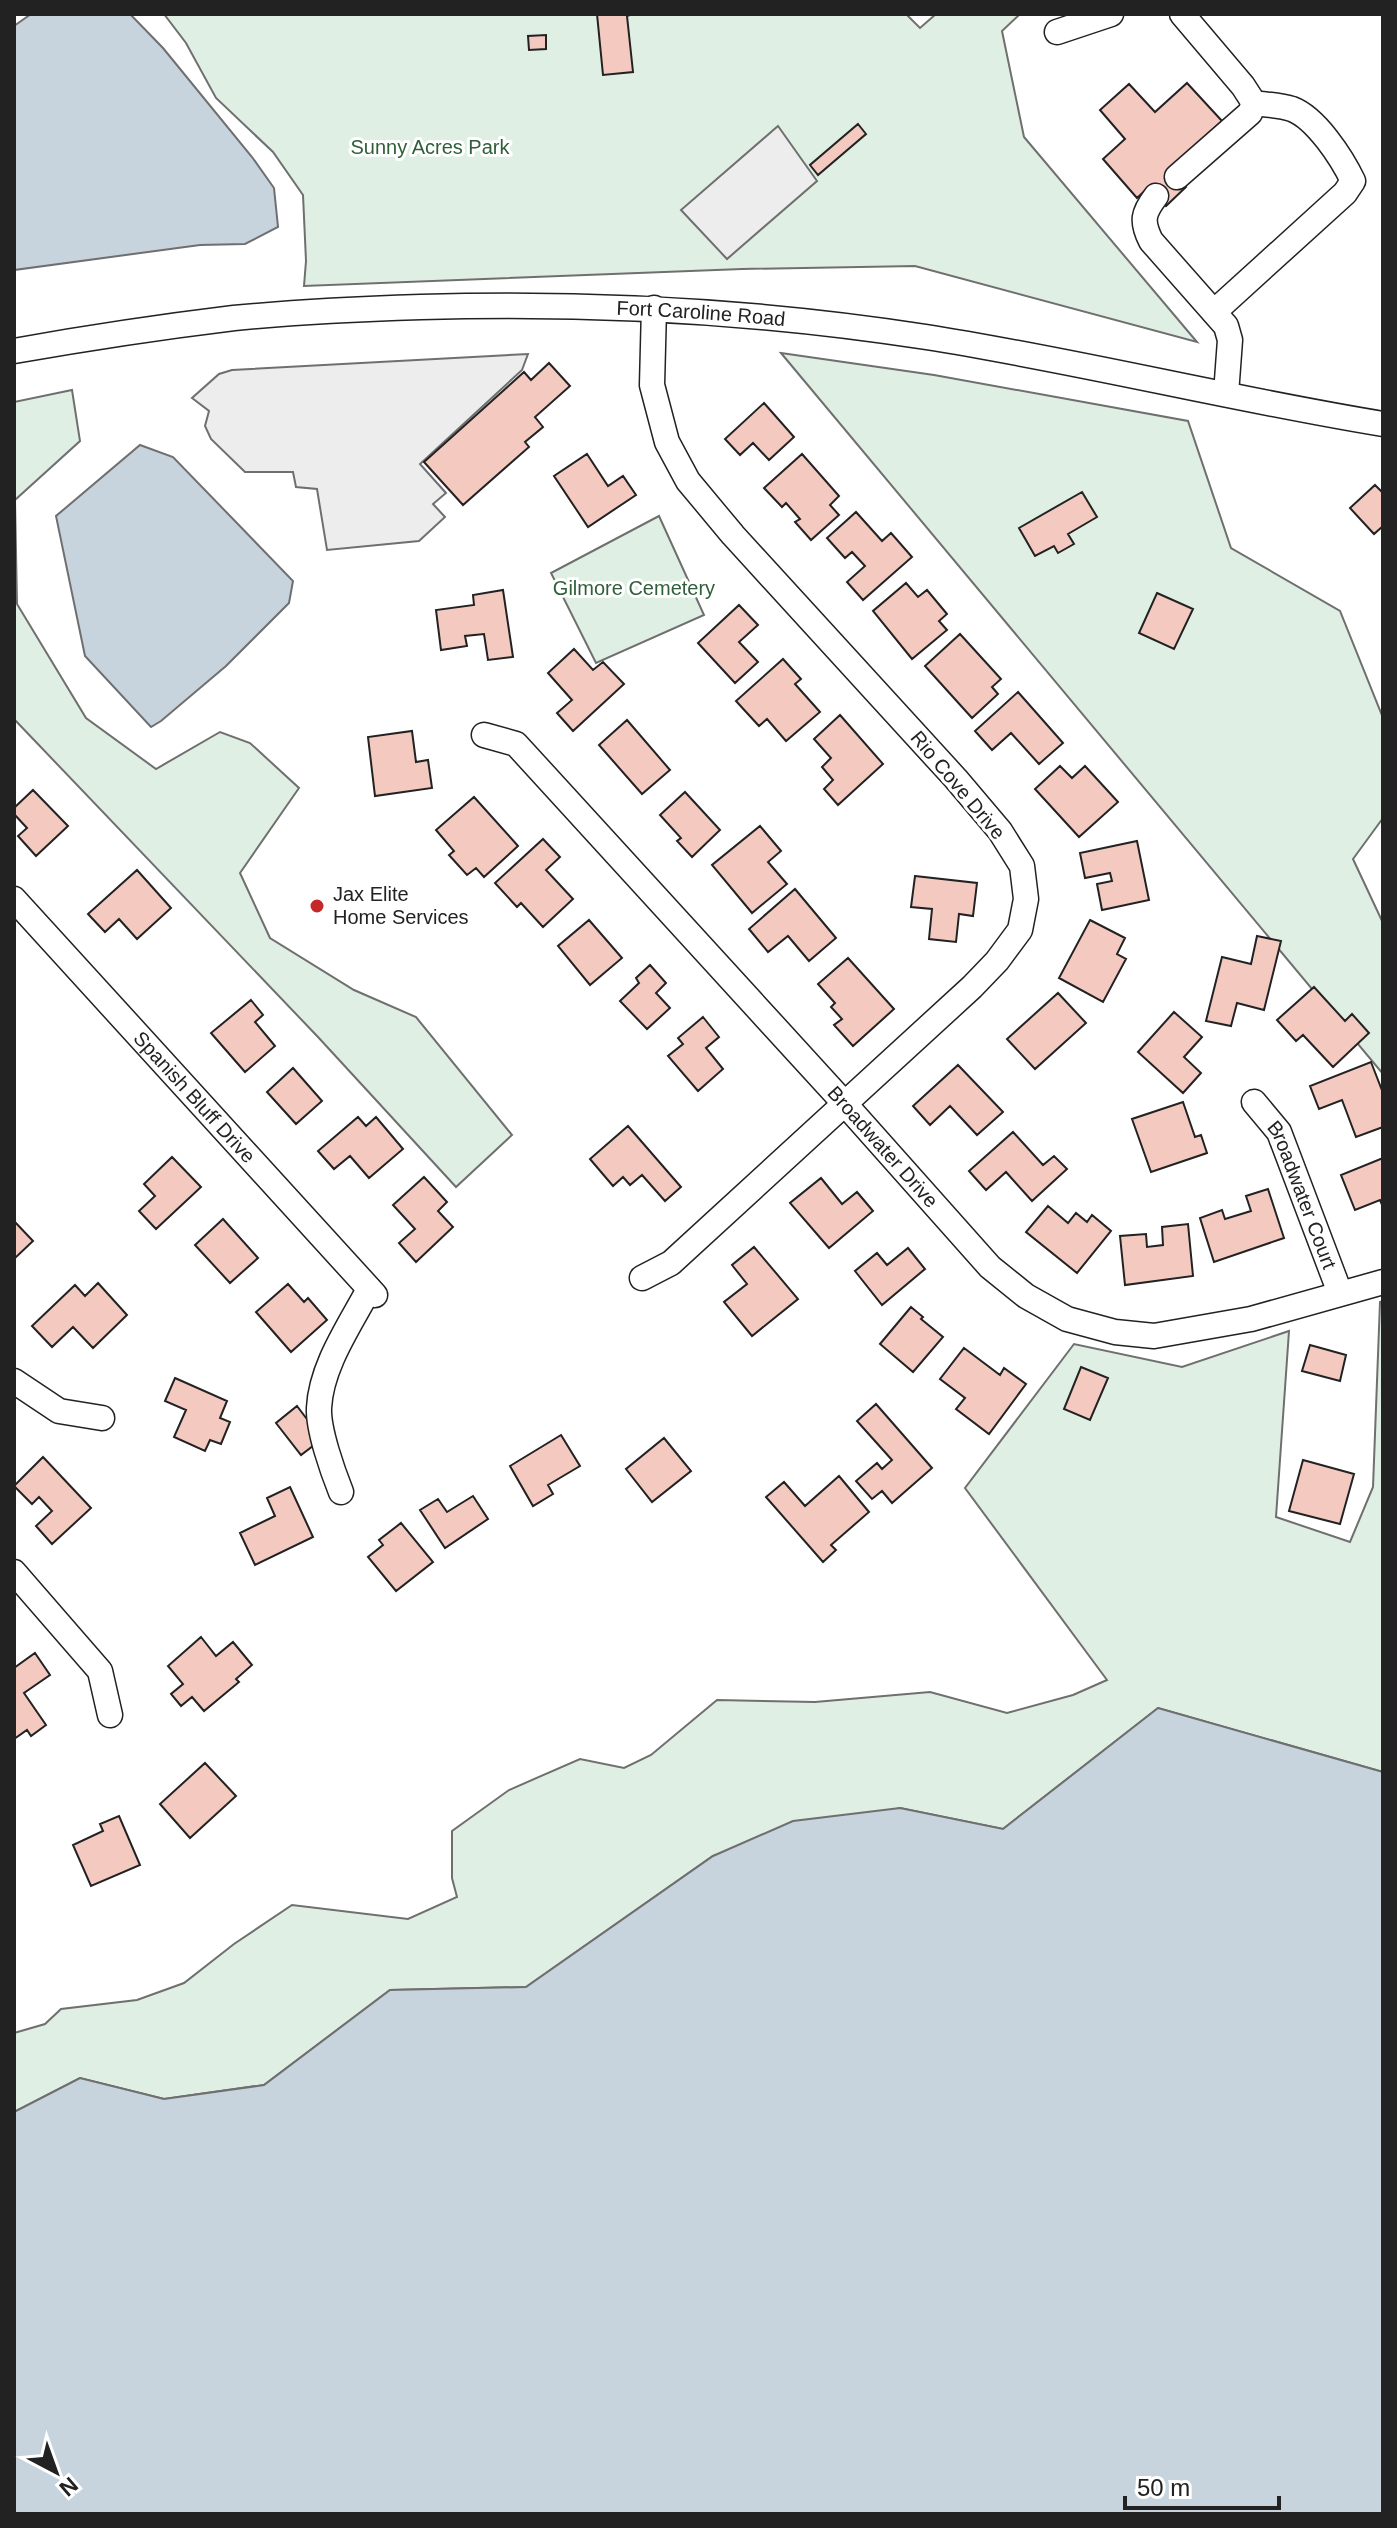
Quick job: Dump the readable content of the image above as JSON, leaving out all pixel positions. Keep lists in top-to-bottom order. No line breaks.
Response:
{"streets":{"street":["Fort Caroline Road","Rio Cove Drive","Spanish Bluff Drive","Broadwater Drive","Broadwater Court"]},"crossings":[["Fort Caroline Road","Rio Cove Drive"],["Rio Cove Drive","Broadwater Drive"],["Broadwater Drive","Broadwater Court"]],"parks":["Sunny Acres Park","Gilmore Cemetery"],"places":["Jax Elite Home Services"],"scale_bar":"50 m","north":"bottom right"}
